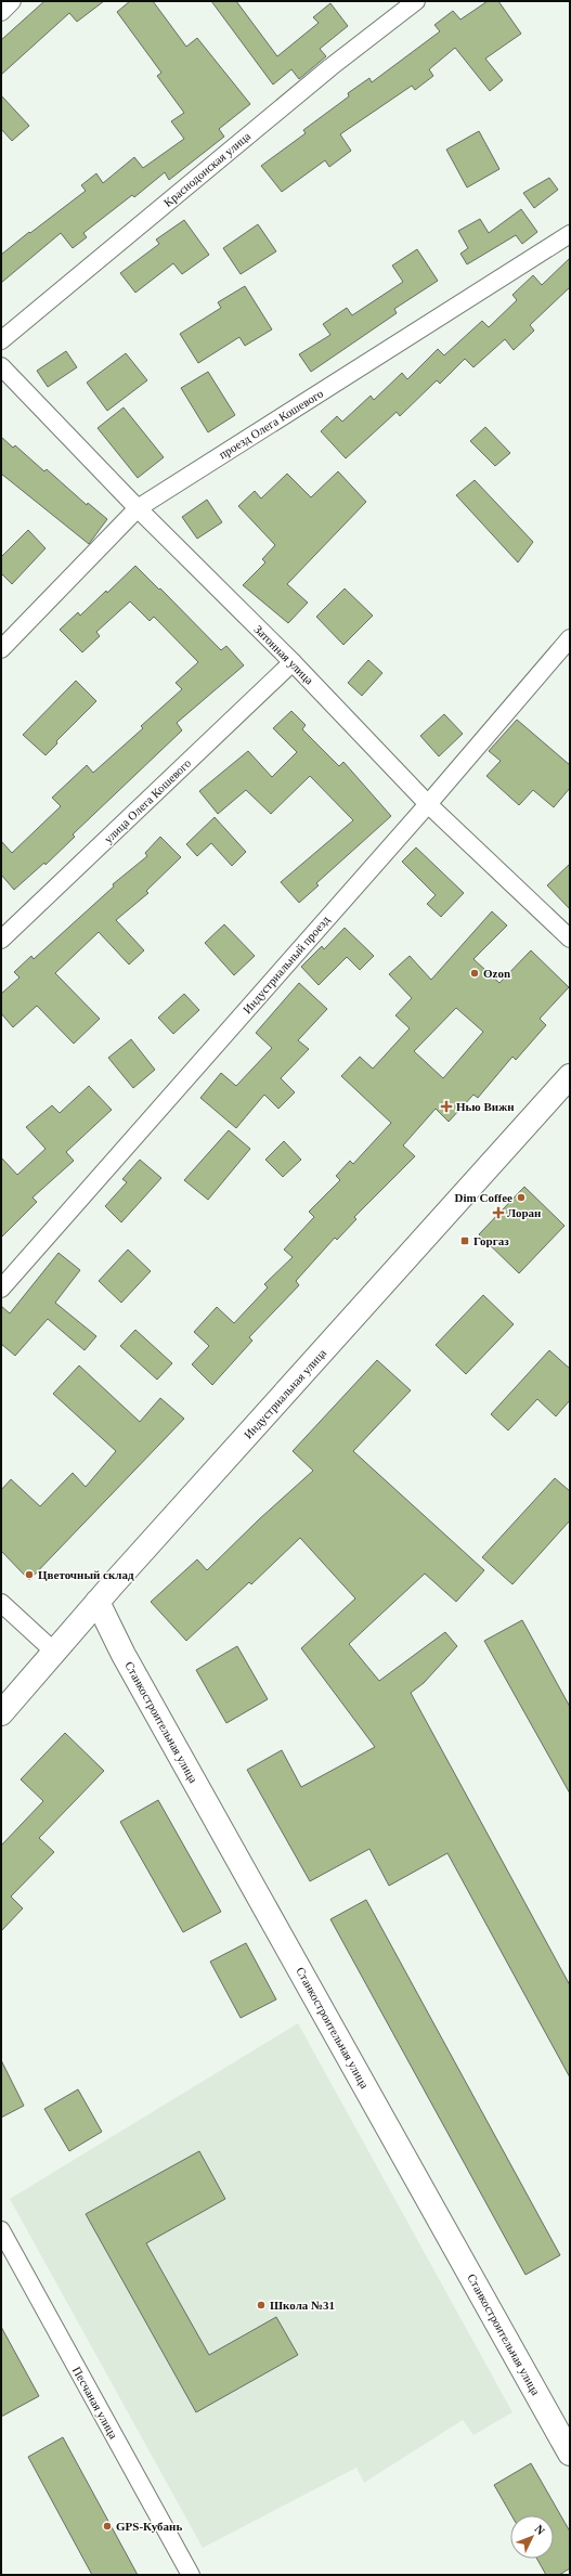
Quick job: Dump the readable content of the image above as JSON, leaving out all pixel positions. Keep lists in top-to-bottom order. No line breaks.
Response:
{"streets":{"street":["Краснодонская улица","проезд Олега Кошевого","Затонная улица","улица Олега Кошевого","Индустриальный проезд","Индустриальная улица","Станкостроительная улица","Песчаная улица"]},"crossings":[["проезд Олега Кошевого","Затонная улица"],["Затонная улица","улица Олега Кошевого"],["Затонная улица","Индустриальный проезд"],["Индустриальная улица","Станкостроительная улица"]],"places":{"other":["Ozon","Dim Coffee","Цветочный склад","Школа №31","GPS-Кубань"],"health":["Нью Вижн","Лоран"],"transit":["Горгаз"]},"north":"top right"}
